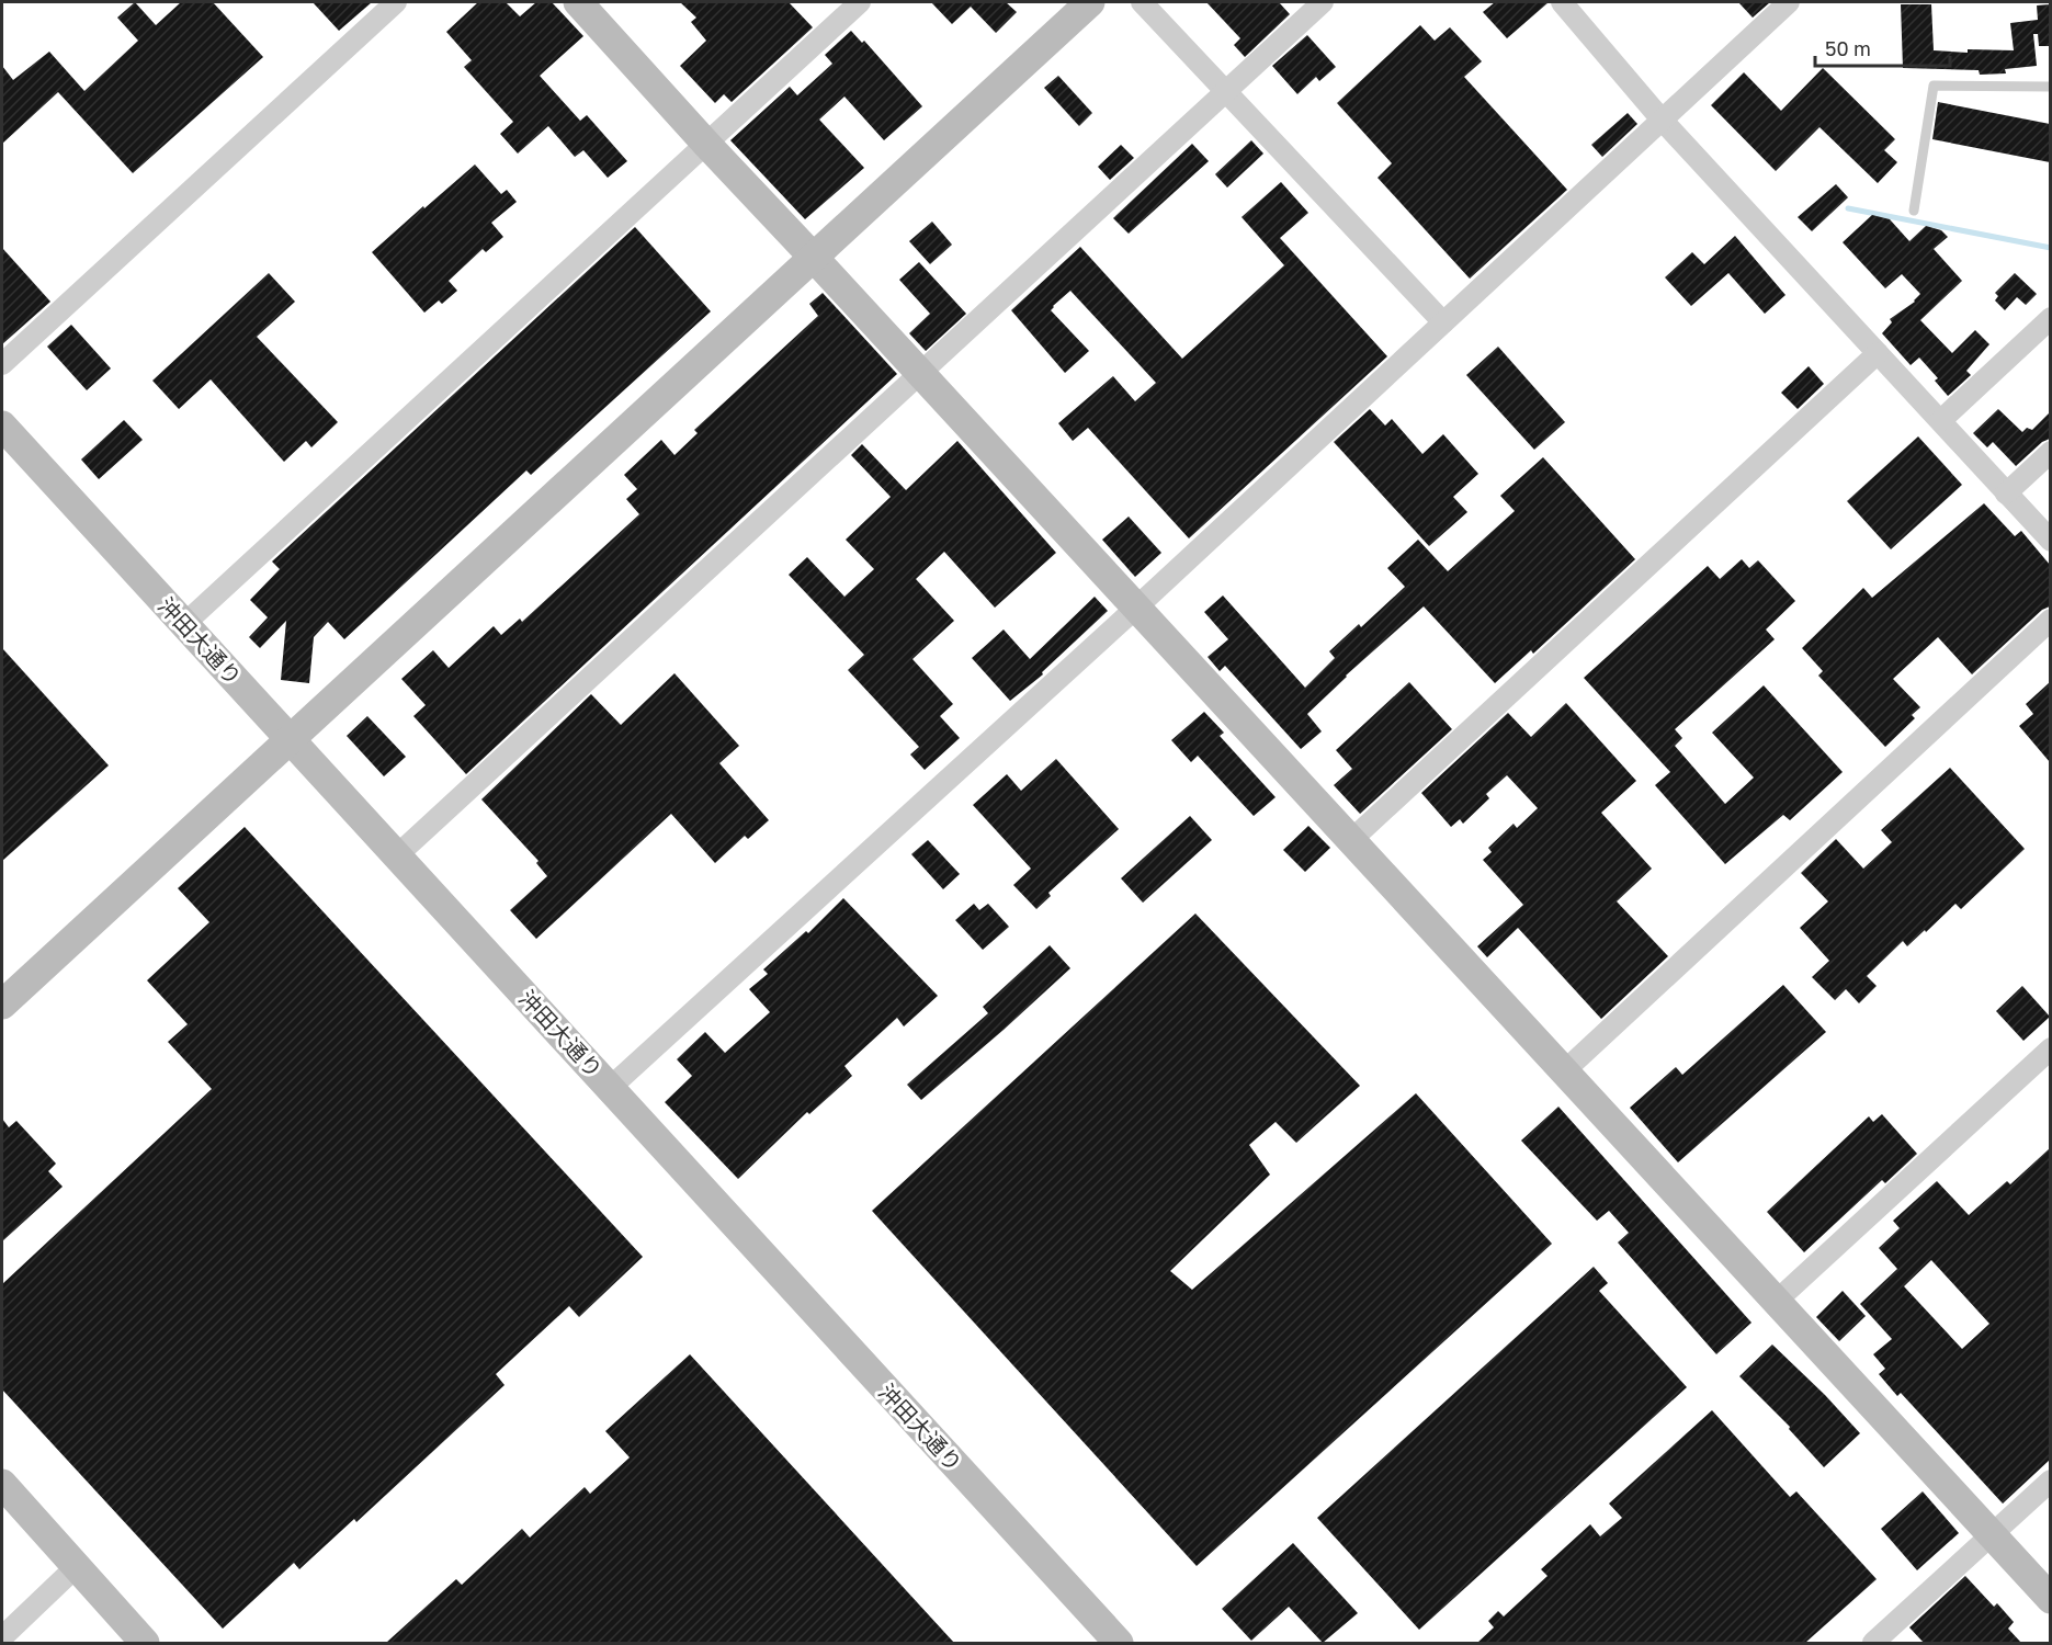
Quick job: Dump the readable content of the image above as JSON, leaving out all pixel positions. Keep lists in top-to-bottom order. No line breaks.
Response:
{"streets":{"street":["沖田大通り"]},"scale_bar":"50 m"}
